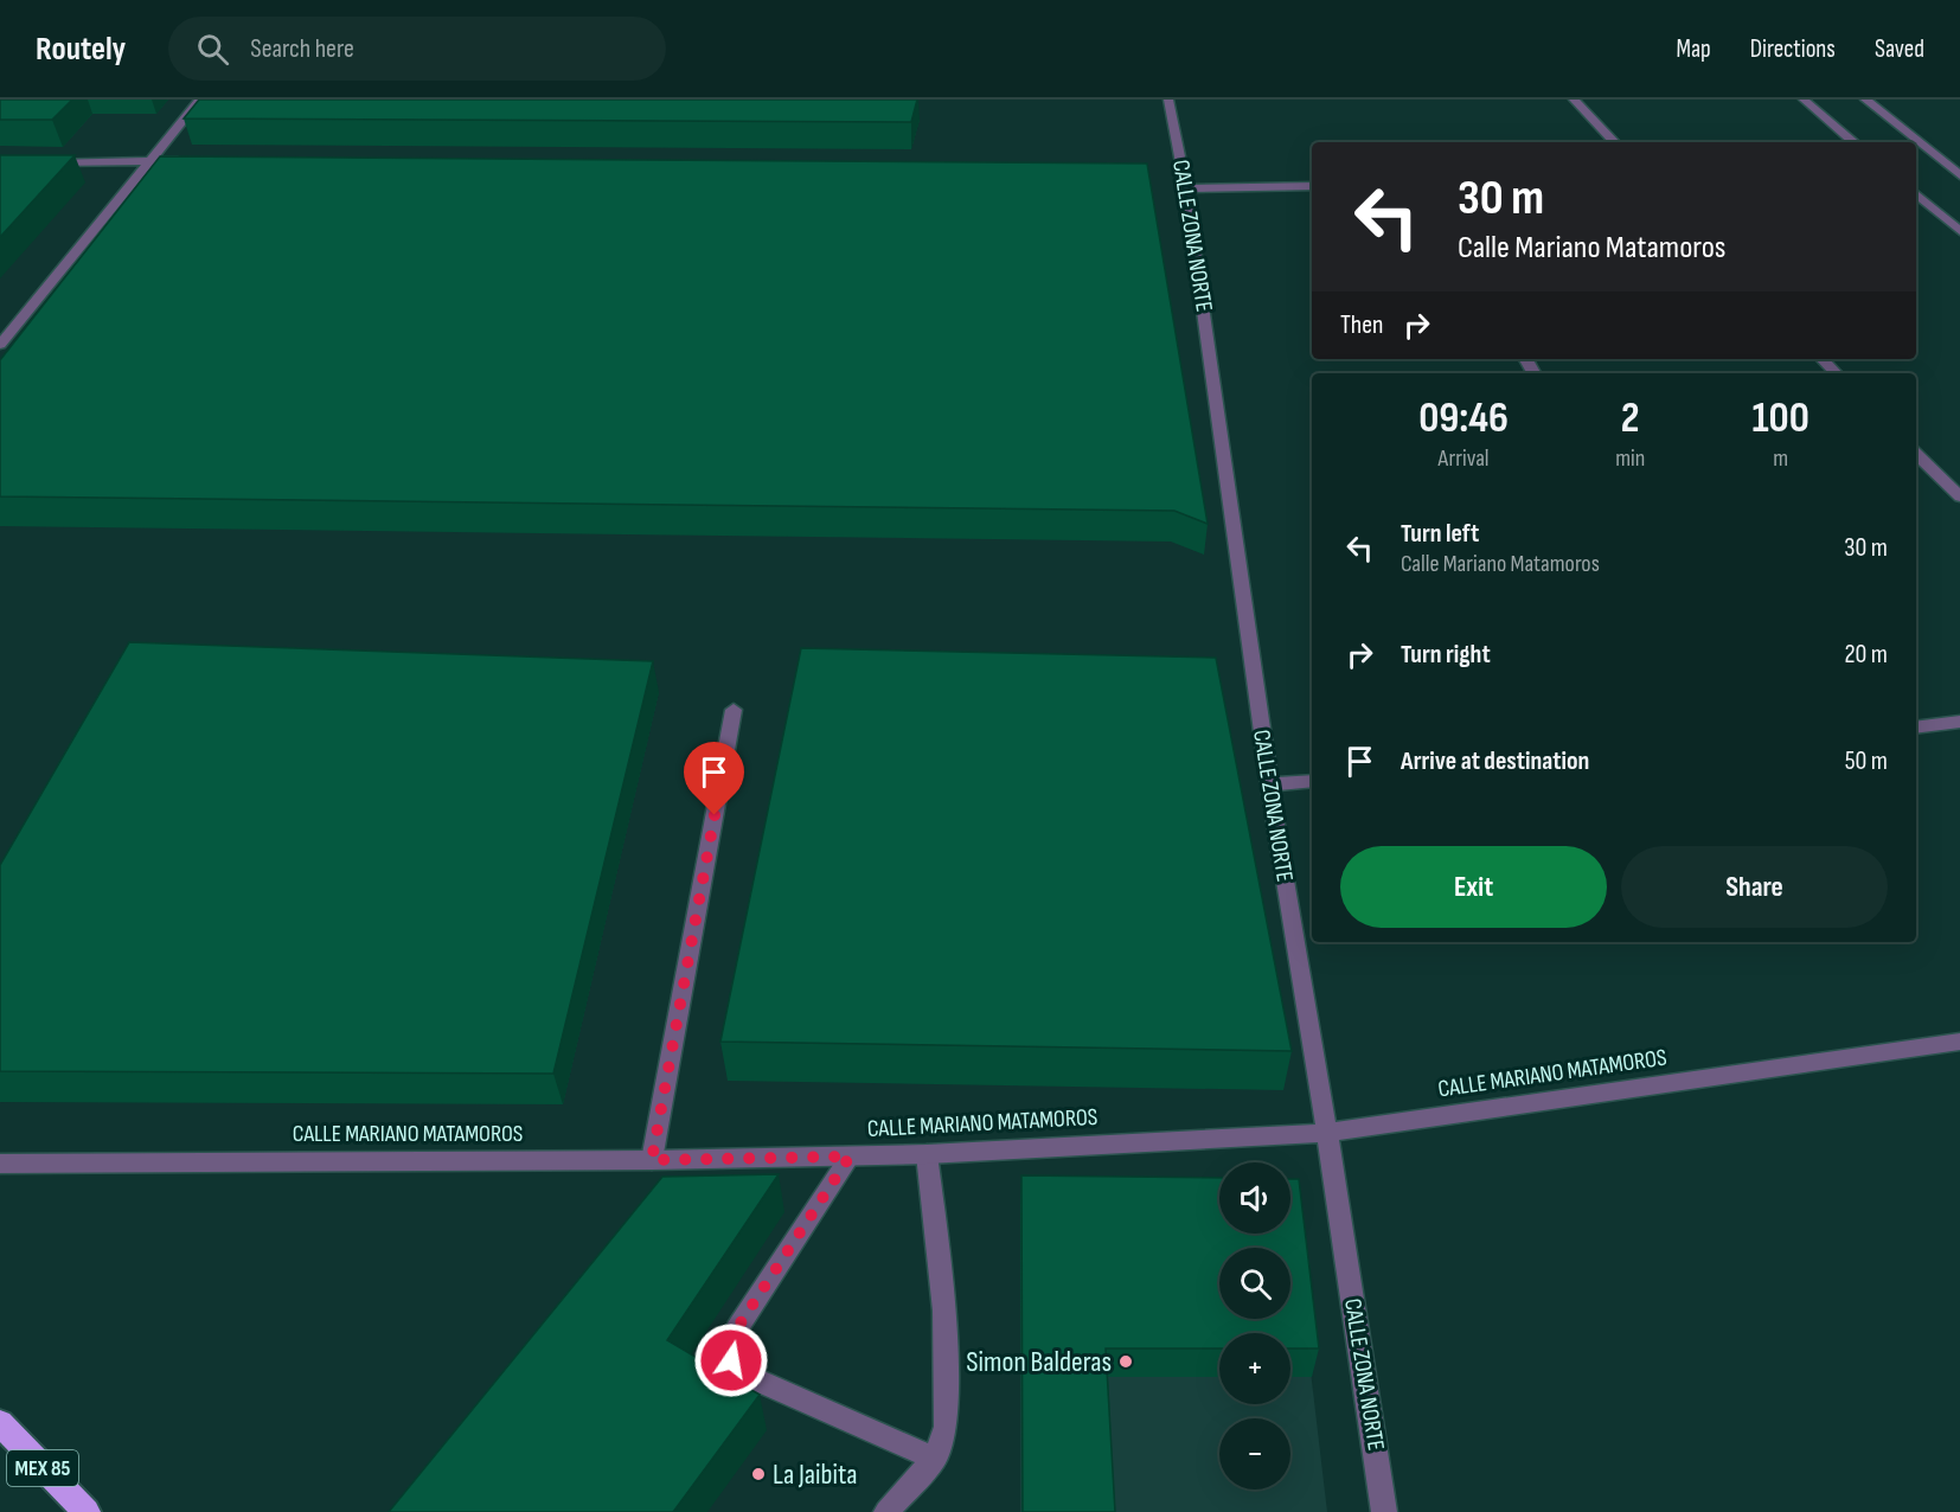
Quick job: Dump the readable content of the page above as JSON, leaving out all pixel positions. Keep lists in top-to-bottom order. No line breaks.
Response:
{"streets":{"highway":["MEX 85"],"street":["CALLE ZONA NORTE","CALLE MARIANO MATAMOROS"]},"crossings":[["CALLE ZONA NORTE","CALLE MARIANO MATAMOROS"]],"places":["Simon Balderas","La Jaibita"],"page":{"header":"Routely","search":"Search here","nav":["Map","Directions","Saved"],"turn":["30 m","Calle Mariano Matamoros"],"then":"Then","eta":["09:46","Arrival","2","min","100","m"],"list":[{"name":"Turn left","note":"Calle Mariano Matamoros","value":"30 m"},{"name":"Turn right","value":"20 m"},{"name":"Arrive at destination","value":"50 m"}],"buttons":["Exit","Share"],"map_buttons":["+","−"]}}
